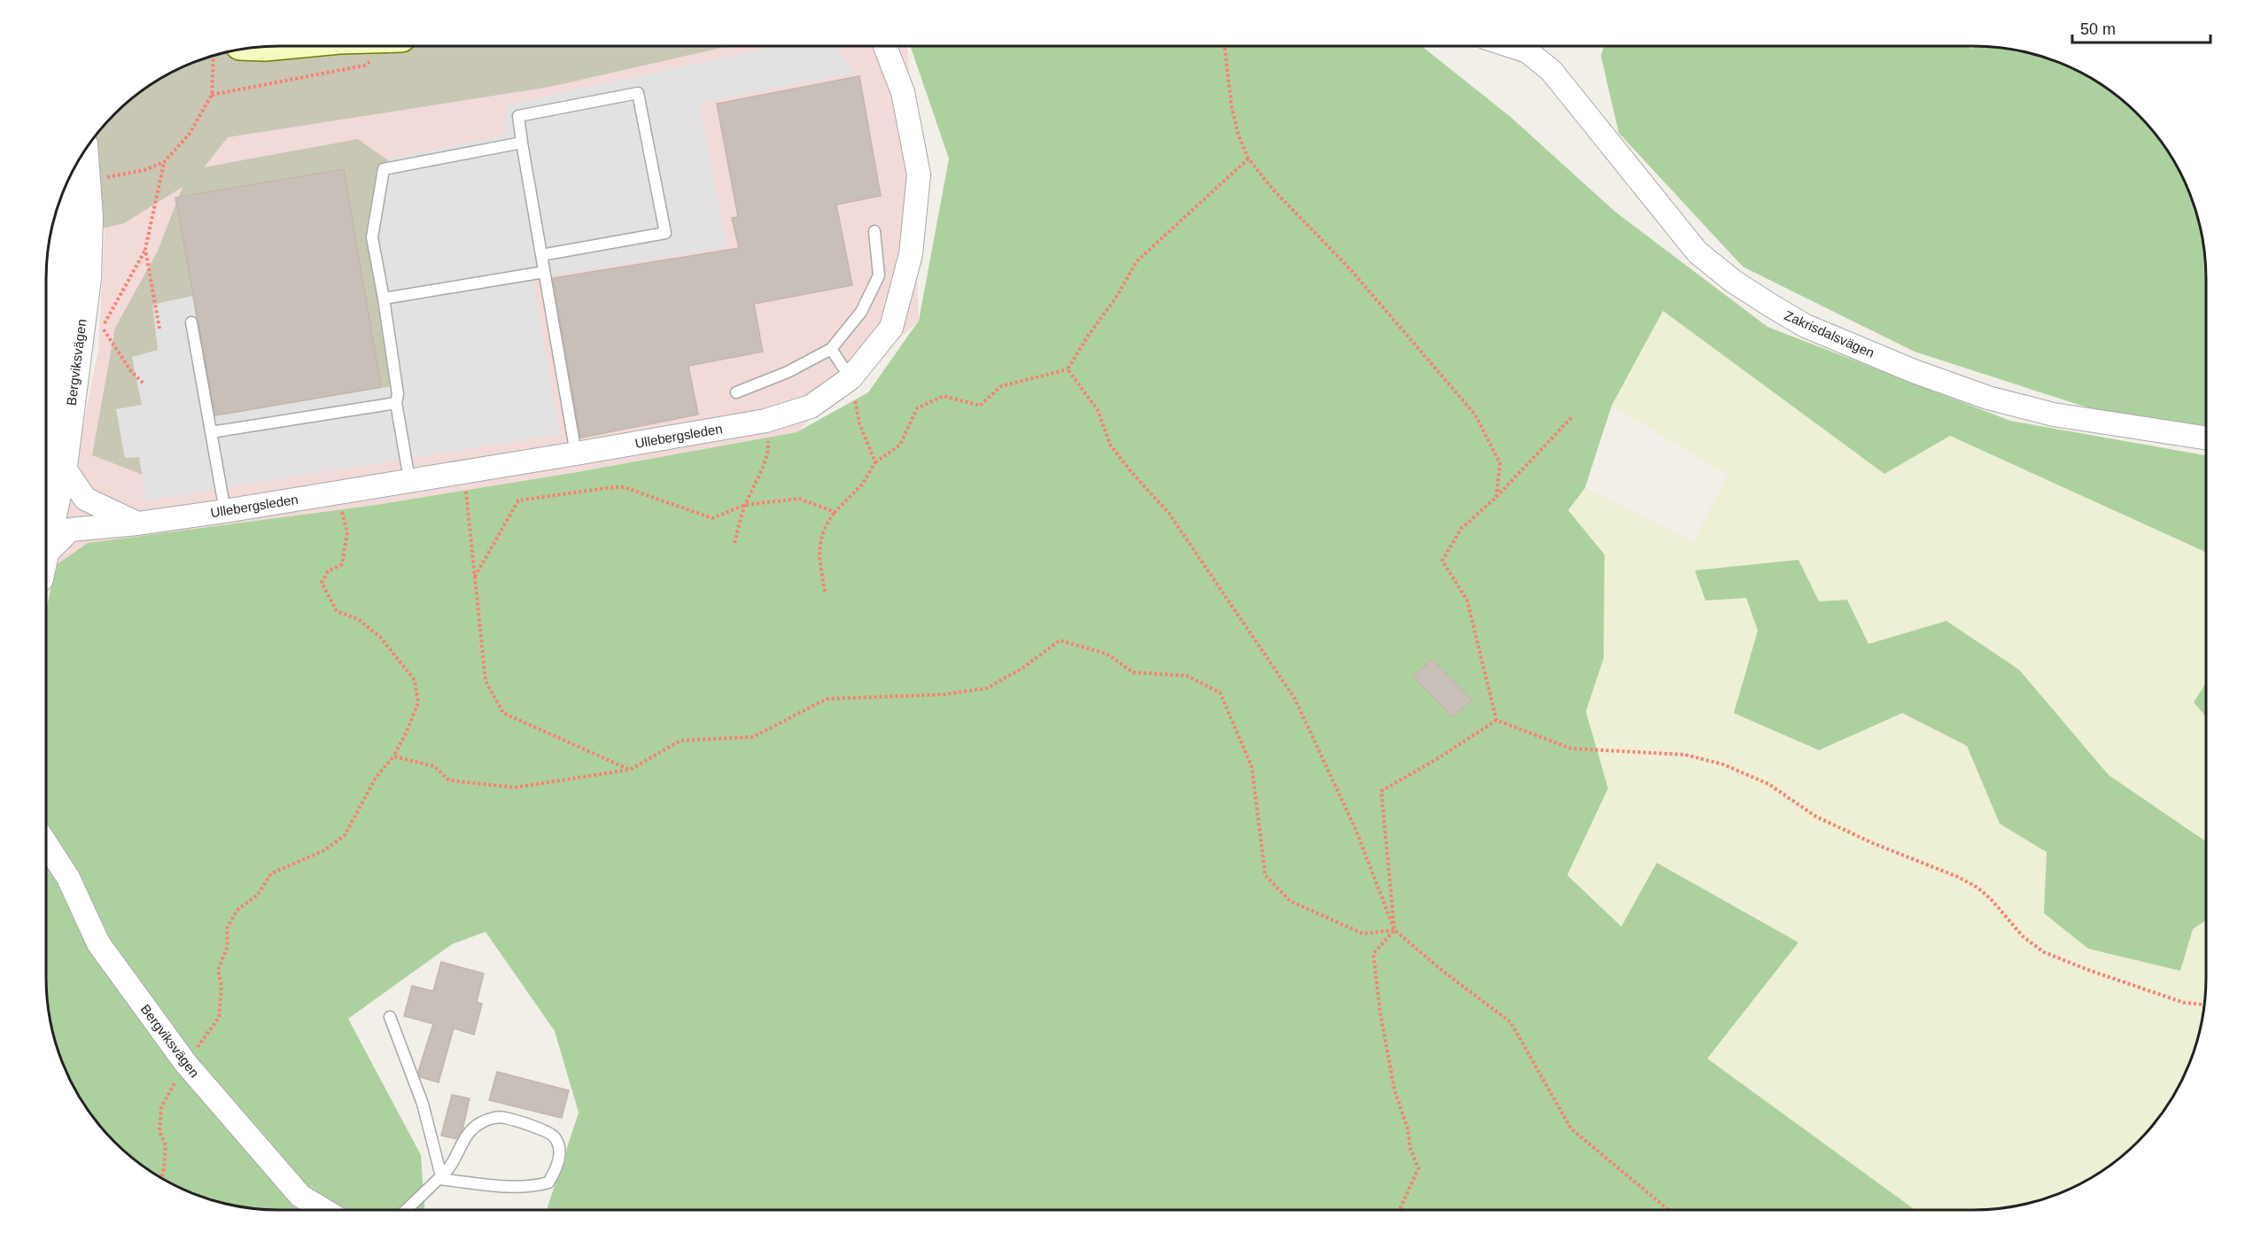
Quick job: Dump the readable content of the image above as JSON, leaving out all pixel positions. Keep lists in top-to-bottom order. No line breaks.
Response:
{"streets":{"street":["Zakrisdalsvägen","Bergviksvägen","Ullebergsleden"]},"scale_bar":"50 m"}
